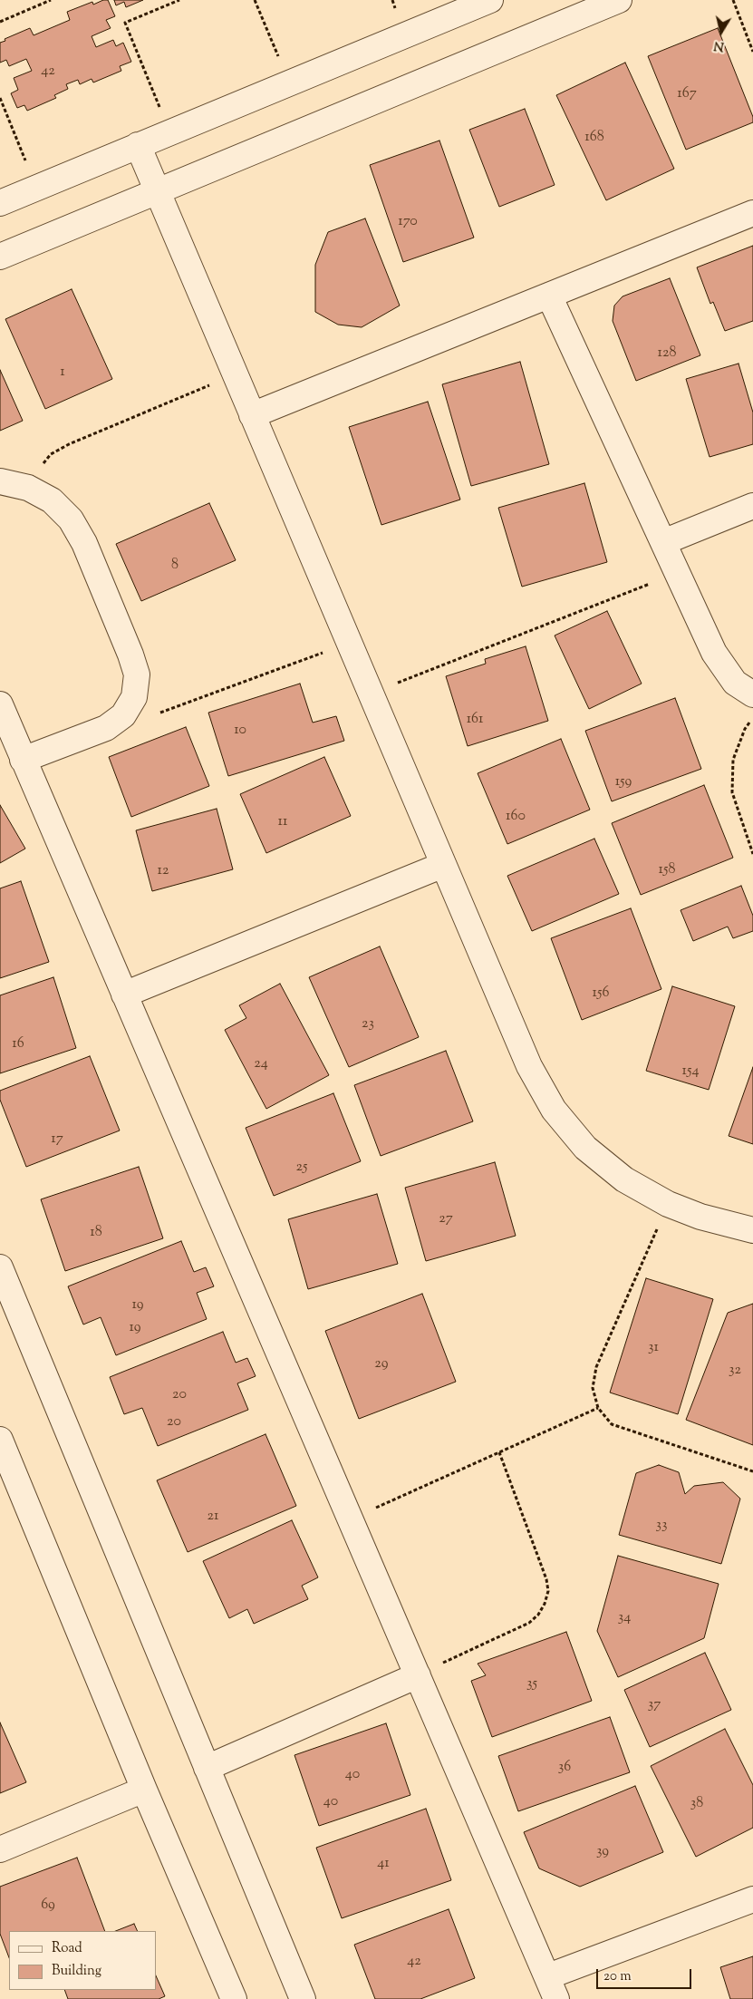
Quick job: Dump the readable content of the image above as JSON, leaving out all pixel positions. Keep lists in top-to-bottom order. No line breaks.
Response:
{"house_numbers":["42","167","168","170","128","1","8","161","10","159","160","11","158","12","156","23","16","24","154","17","25","27","18","19","19","31","29","32","20","20","21","33","34","35","37","36","40","40","38","39","41","69","42"],"legend":["Road","Building"],"scale_bar":"20 m","north":"bottom"}
